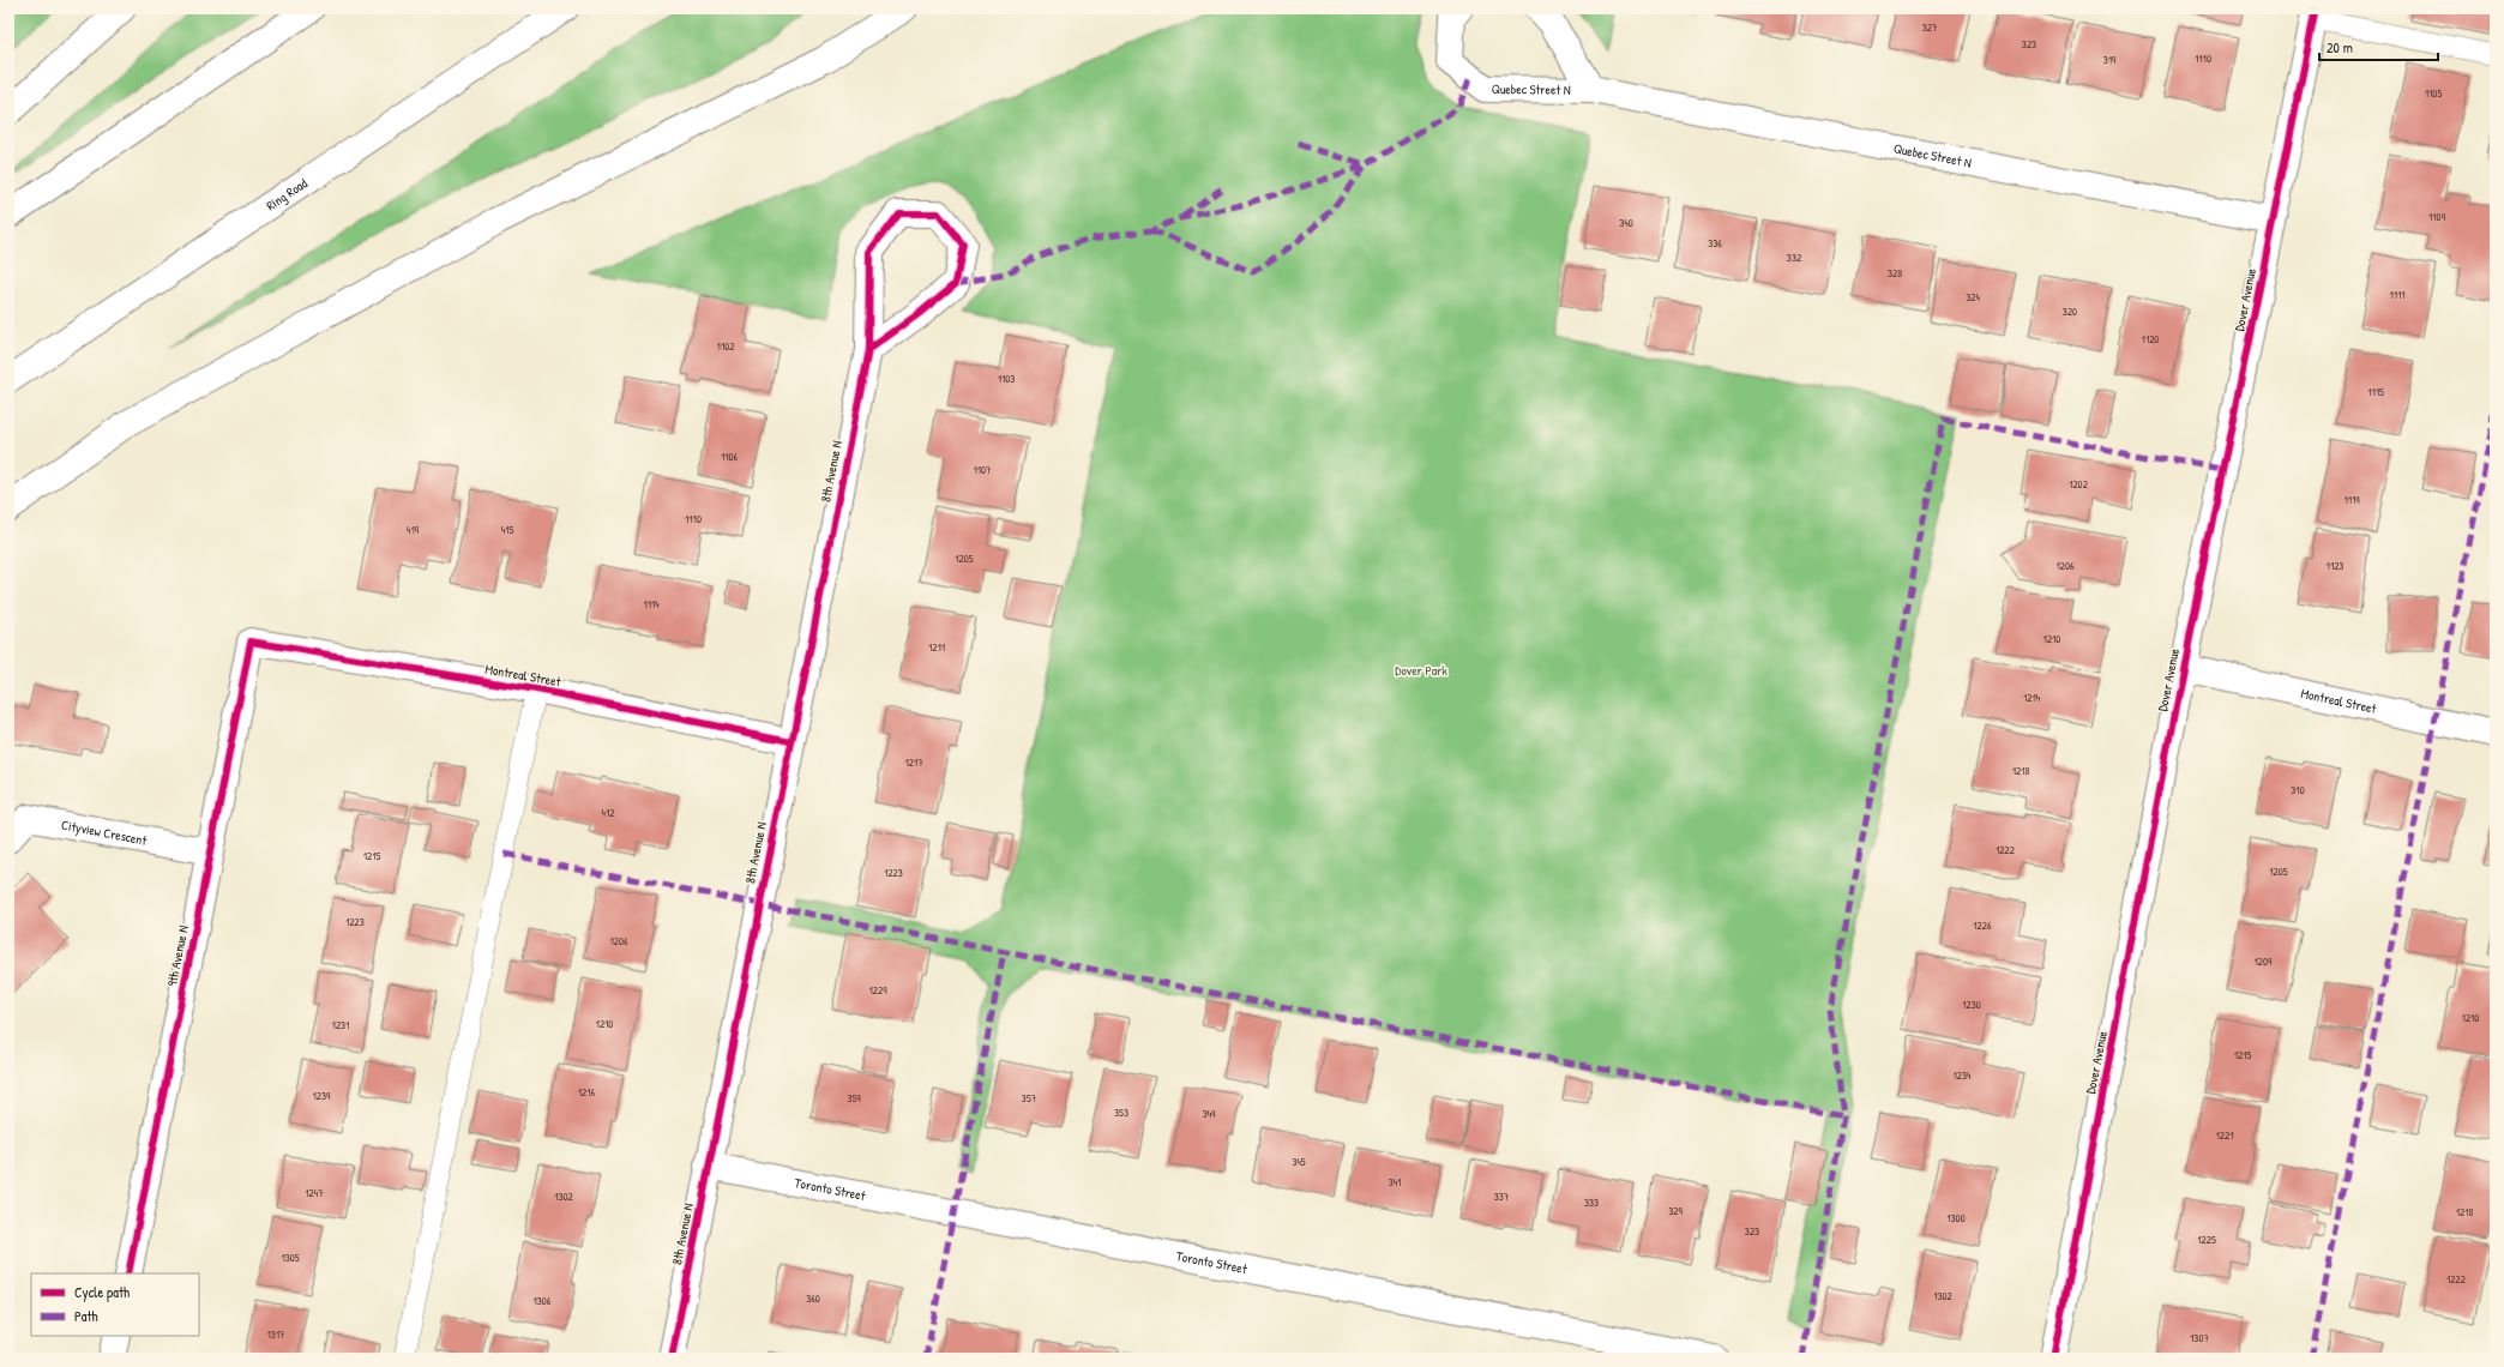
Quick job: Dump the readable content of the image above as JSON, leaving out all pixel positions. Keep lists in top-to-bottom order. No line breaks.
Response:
{"streets":{"main road":["Quebec Street N","Ring Road","Dover Avenue","8th Avenue N","Montreal Street","Cityview Crescent","9th Avenue N","Toronto Street"]},"crossings":[["Quebec Street N","Dover Avenue"],["Dover Avenue","Montreal Street"],["8th Avenue N","Montreal Street"],["8th Avenue N","Toronto Street"],["Montreal Street","9th Avenue N"],["Cityview Crescent","9th Avenue N"]],"parks":["Dover Park"],"house_numbers":["327","323","1110","319","1105","1109","340","336","332","328","1111","324","320","1120","1102","1103","1115","1106","1107","1202","1119","1110","419","415","1205","1206","1123","1114","1210","1211","1214","1217","1218","310","412","1222","1215","1205","1223","1223","1226","1206","1209","1229","1230","1210","1210","1231","1215","1234","1216","1239","359","357","353","349","1221","345","341","1247","1302","337","333","329","1218","1300","323","1225","1305","1222","1302","360","1306","1317","1307"],"legend":["Cycle path","Path"],"scale_bar":"20 m"}
